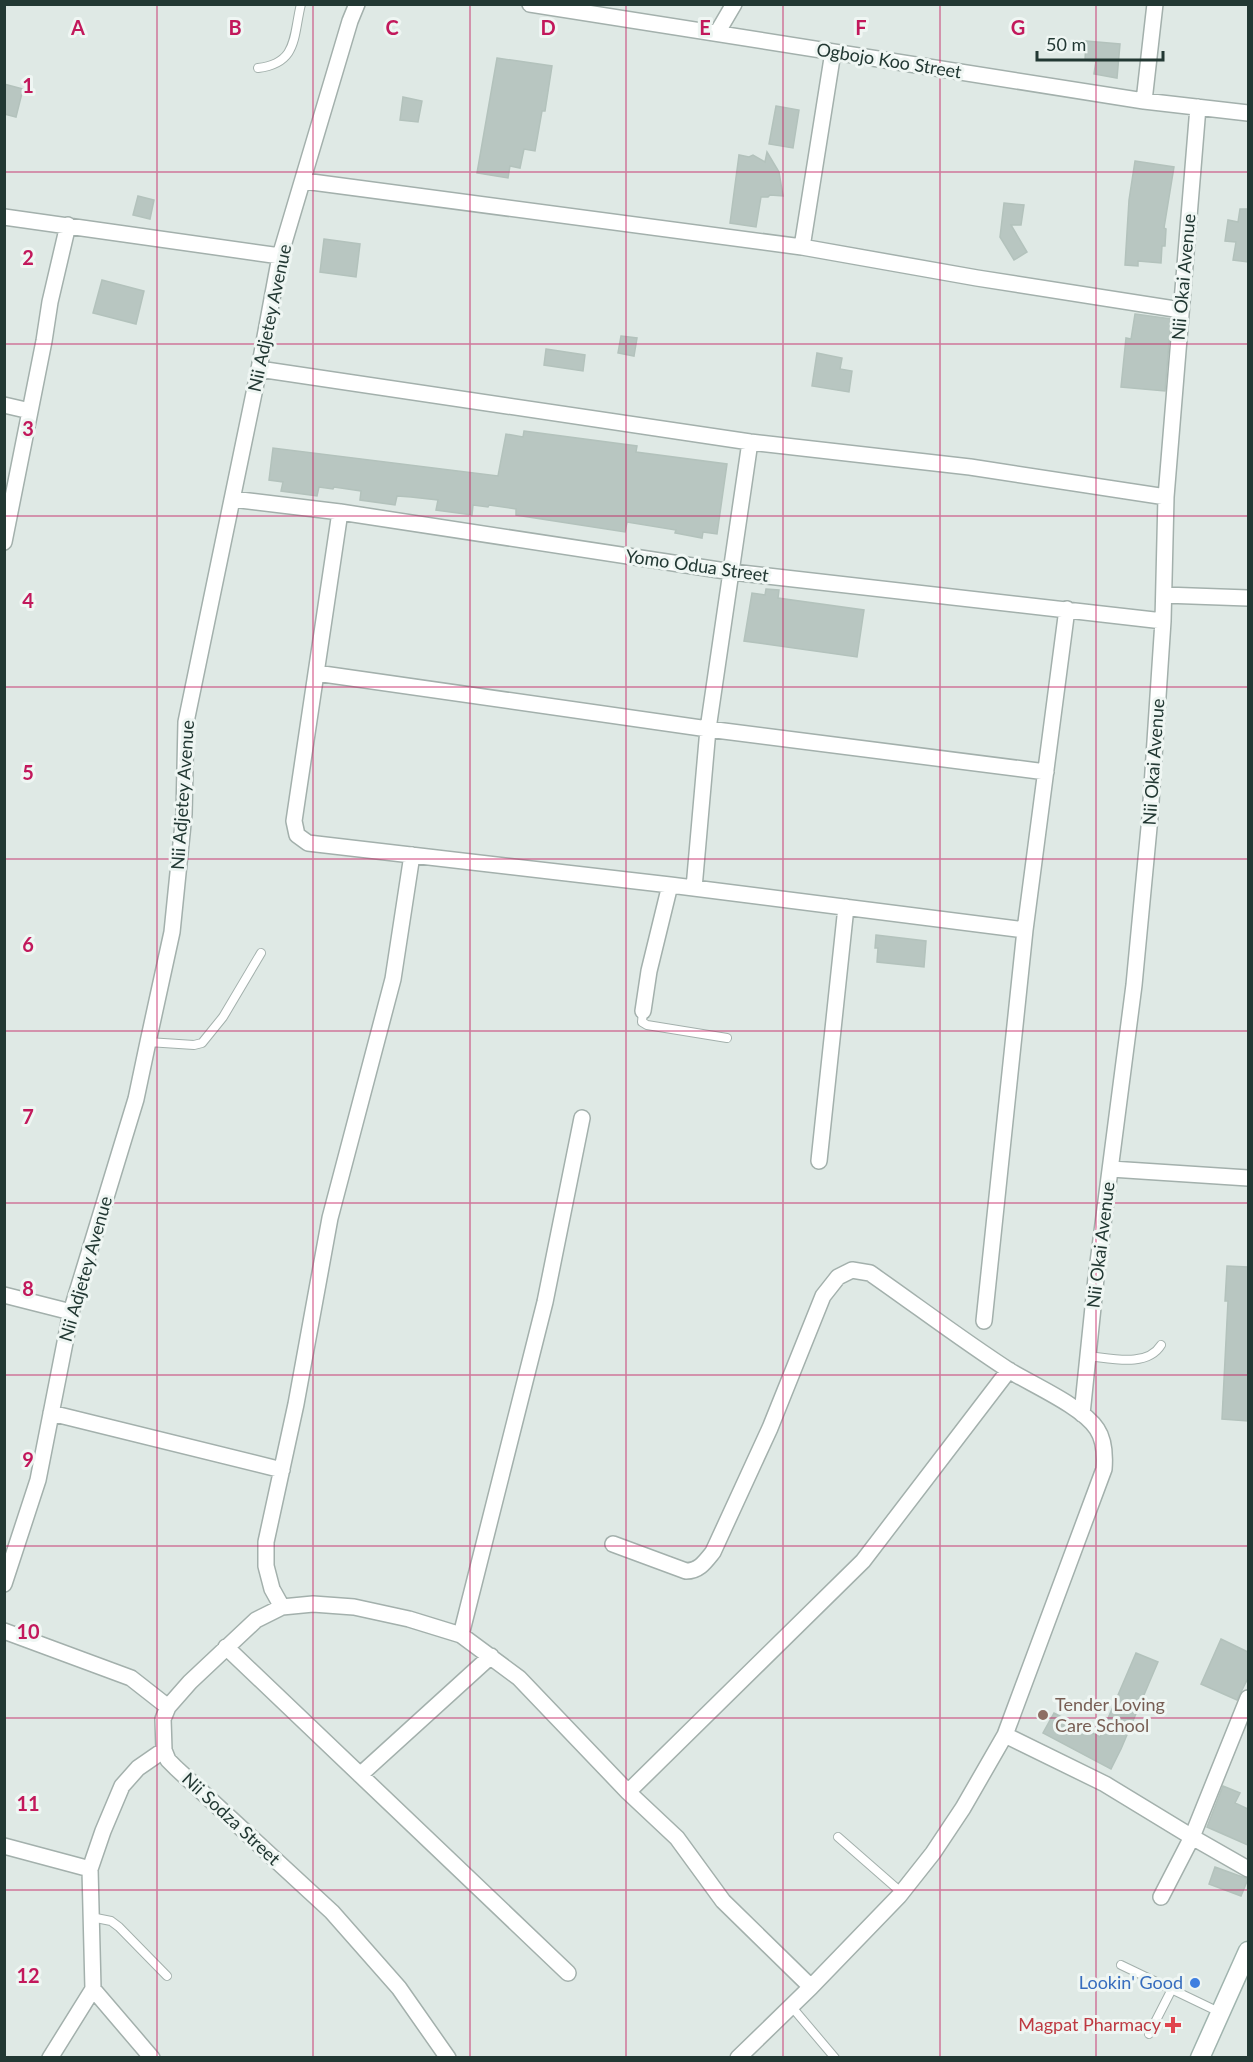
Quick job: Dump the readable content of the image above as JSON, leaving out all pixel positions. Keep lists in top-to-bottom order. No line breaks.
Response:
{"streets":{"street":["Ogbojo Koo Street","Nii Okai Avenue","Nii Adjetey Avenue","Yomo Odua Street","Nii Sodza Street"]},"crossings":[["Ogbojo Koo Street","Nii Okai Avenue"],["Nii Okai Avenue","Yomo Odua Street"],["Nii Adjetey Avenue","Yomo Odua Street"]],"places":{"other":["Tender Loving Care School","Lookin' Good"],"health":["Magpat Pharmacy"]},"scale_bar":"50 m","grid":{"columns":["A","B","C","D","E","F","G"],"rows":["1","2","3","4","5","6","7","8","9","10","11","12"]}}
